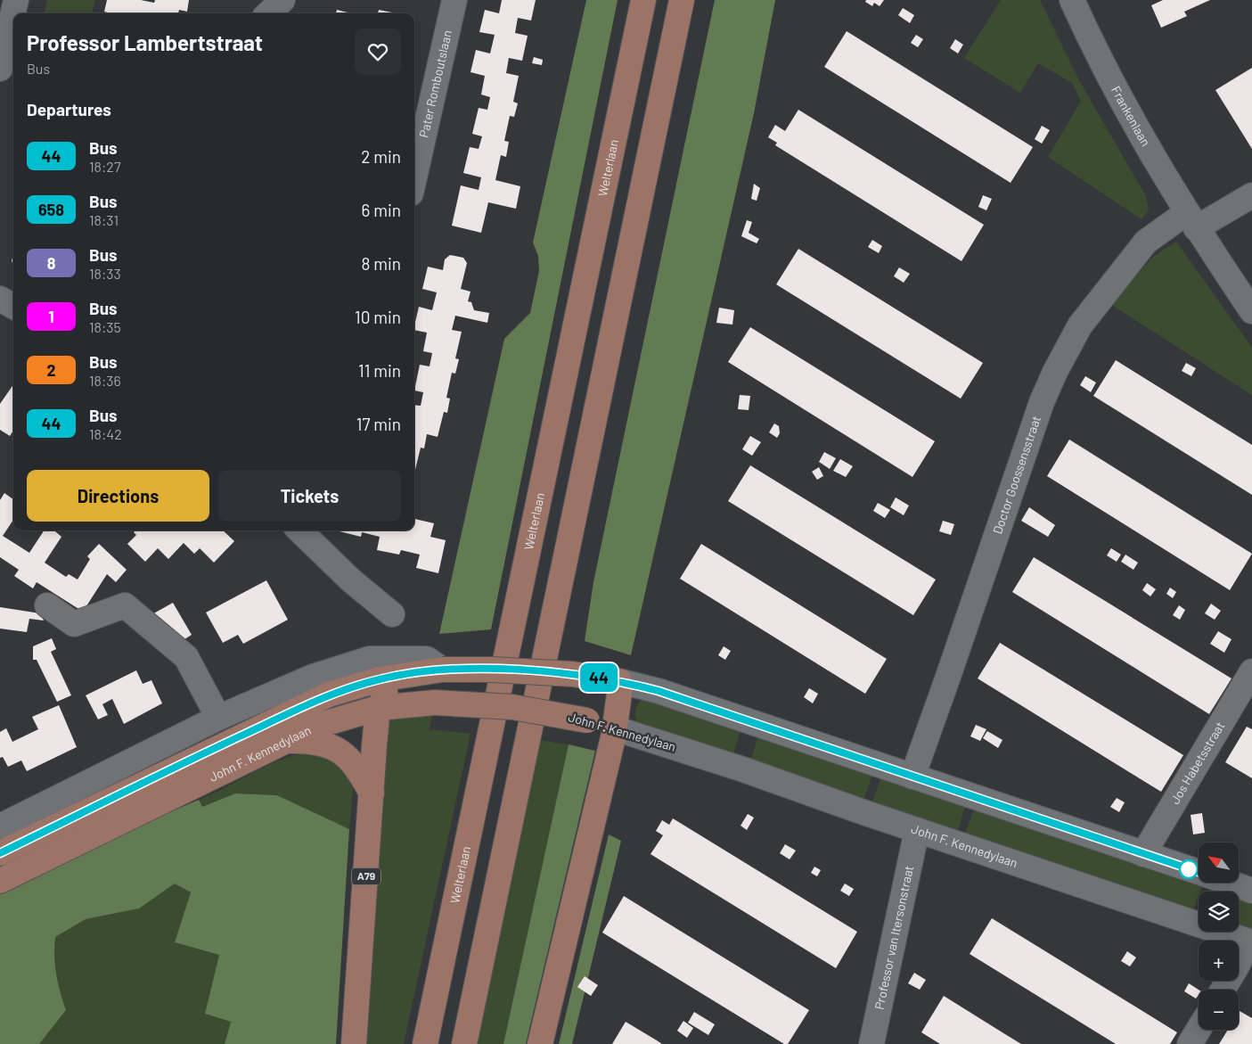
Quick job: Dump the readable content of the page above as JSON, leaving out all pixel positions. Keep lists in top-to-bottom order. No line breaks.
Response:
{"streets":{"main road":["Welterlaan","John F. Kennedylaan","A79"],"street":["Pater Romboutslaan","Frankenlaan","Doctor Goossensstraat","Jos Habetsstraat","Professor van Itersonstraat"]},"crossings":[["Frankenlaan","Doctor Goossensstraat"],["Doctor Goossensstraat","John F. Kennedylaan"],["John F. Kennedylaan","Jos Habetsstraat"],["John F. Kennedylaan","A79"],["John F. Kennedylaan","Professor van Itersonstraat"]],"lines":["bus line 44"],"north":"top left","page":{"on_map":"44","heading":[["Professor Lambertstraat","Bus"],"Departures"],"list":[{"mark":"44","name":"Bus","note":"18:27","value":"2 min"},{"mark":"658","name":"Bus","note":"18:31","value":"6 min"},{"mark":"8","name":"Bus","note":"18:33","value":"8 min"},{"mark":"1","name":"Bus","note":"18:35","value":"10 min"},{"mark":"2","name":"Bus","note":"18:36","value":"11 min"},{"mark":"44","name":"Bus","note":"18:42","value":"17 min"}],"buttons":["Directions","Tickets"],"map_buttons":["+","−"]}}
